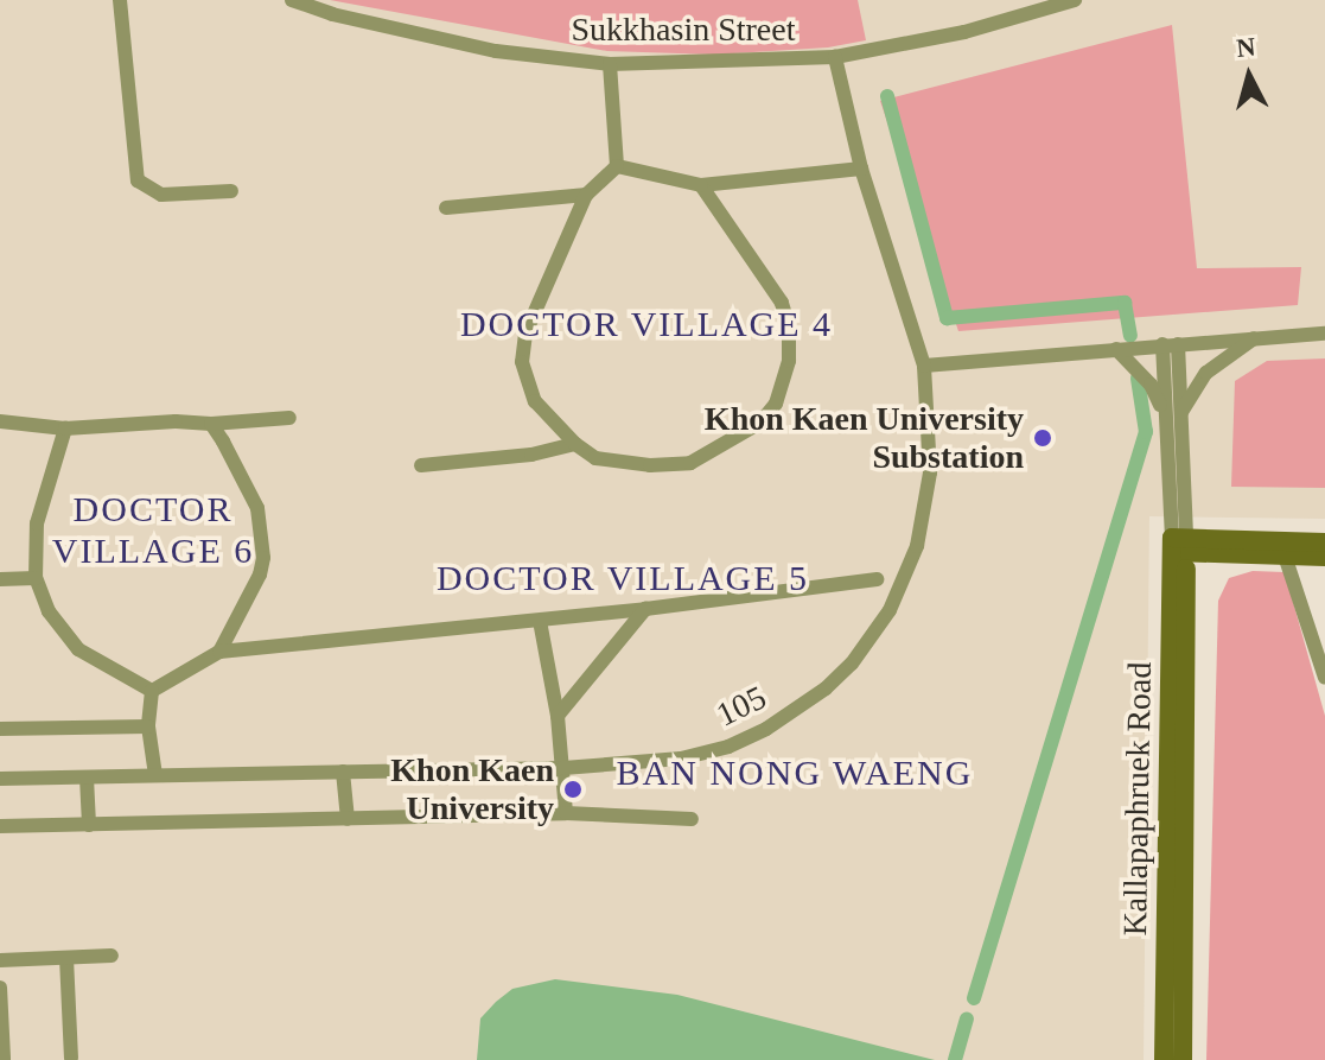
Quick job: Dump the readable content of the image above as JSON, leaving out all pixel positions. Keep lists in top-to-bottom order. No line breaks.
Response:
{"streets":{"main road":["Kallapaphruek Road"],"street":["Sukkhasin Street","105"]},"crossings":[["Sukkhasin Street","105"]],"districts":["DOCTOR VILLAGE 4","DOCTOR VILLAGE 6","DOCTOR VILLAGE 5","BAN NONG WAENG"],"places":["Khon Kaen University Substation","Khon Kaen University"],"north":"top"}
